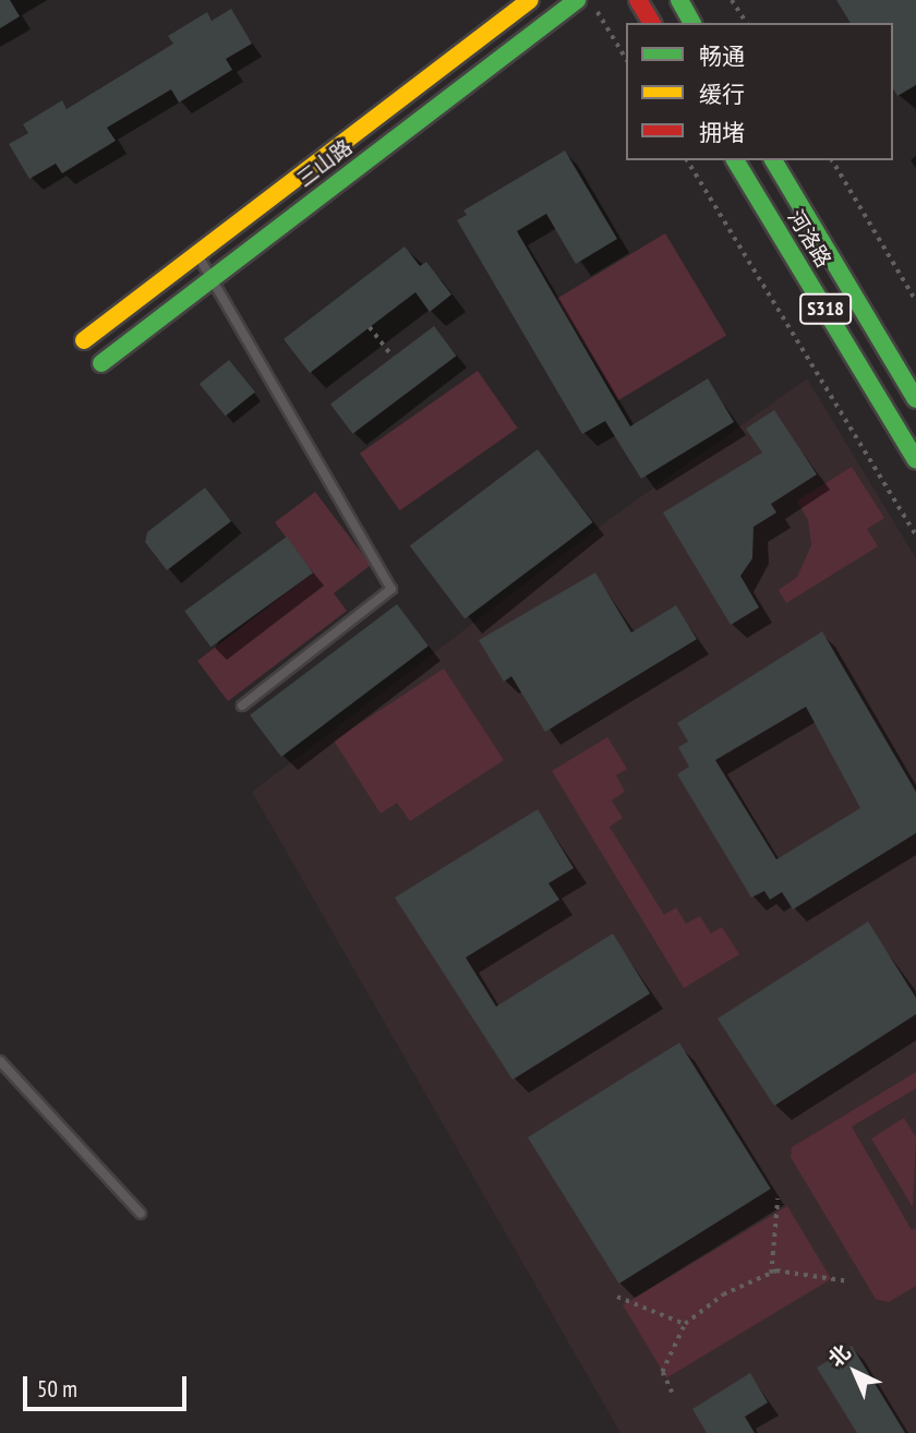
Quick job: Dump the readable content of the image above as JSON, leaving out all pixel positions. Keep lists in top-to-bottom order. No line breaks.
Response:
{"streets":{"street":["三山路","河洛路","S318"]},"legend":["畅通","缓行","拥堵"],"scale_bar":"50 m","north":"top left"}
